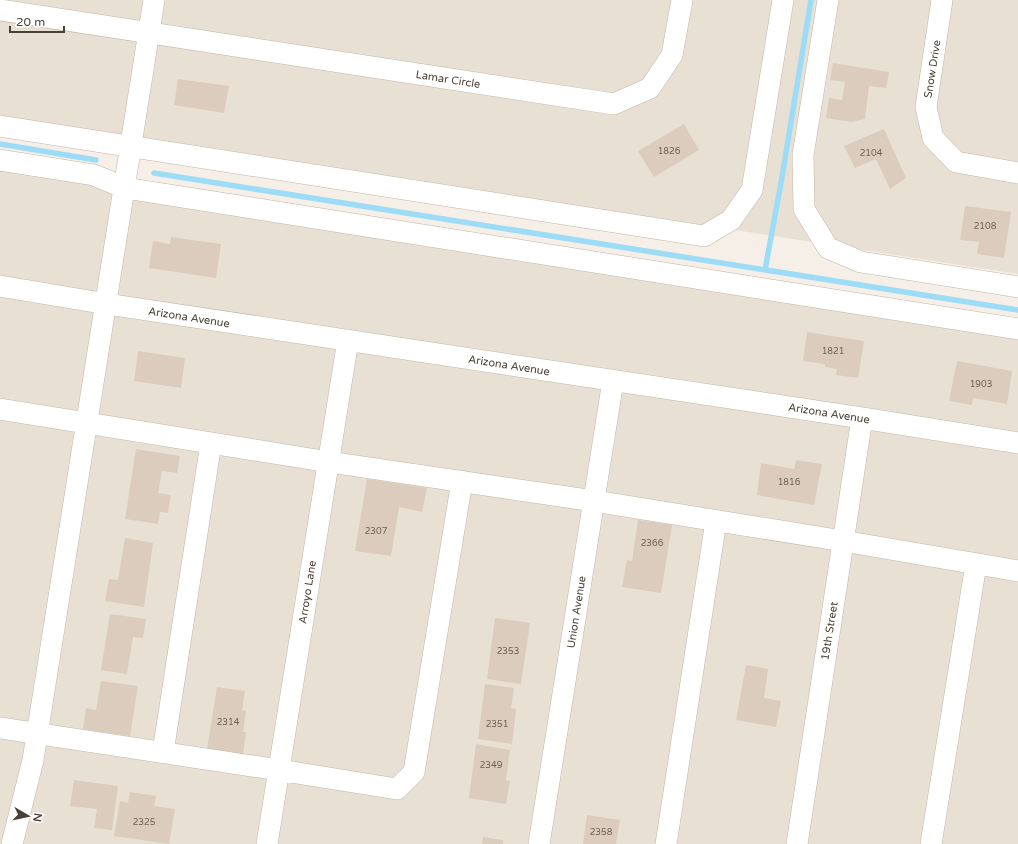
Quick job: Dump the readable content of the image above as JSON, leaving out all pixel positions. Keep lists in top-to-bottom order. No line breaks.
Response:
{"streets":{"street":["Snow Drive","Lamar Circle","Arizona Avenue","Arroyo Lane","Union Avenue","19th Street"]},"crossings":[["Arizona Avenue","Arroyo Lane"],["Arizona Avenue","Union Avenue"],["Arizona Avenue","19th Street"]],"house_numbers":["1826","2104","2108","1821","1903","1816","2307","2366","2353","2314","2351","2349","2325","2358"],"scale_bar":"20 m","north":"right"}
